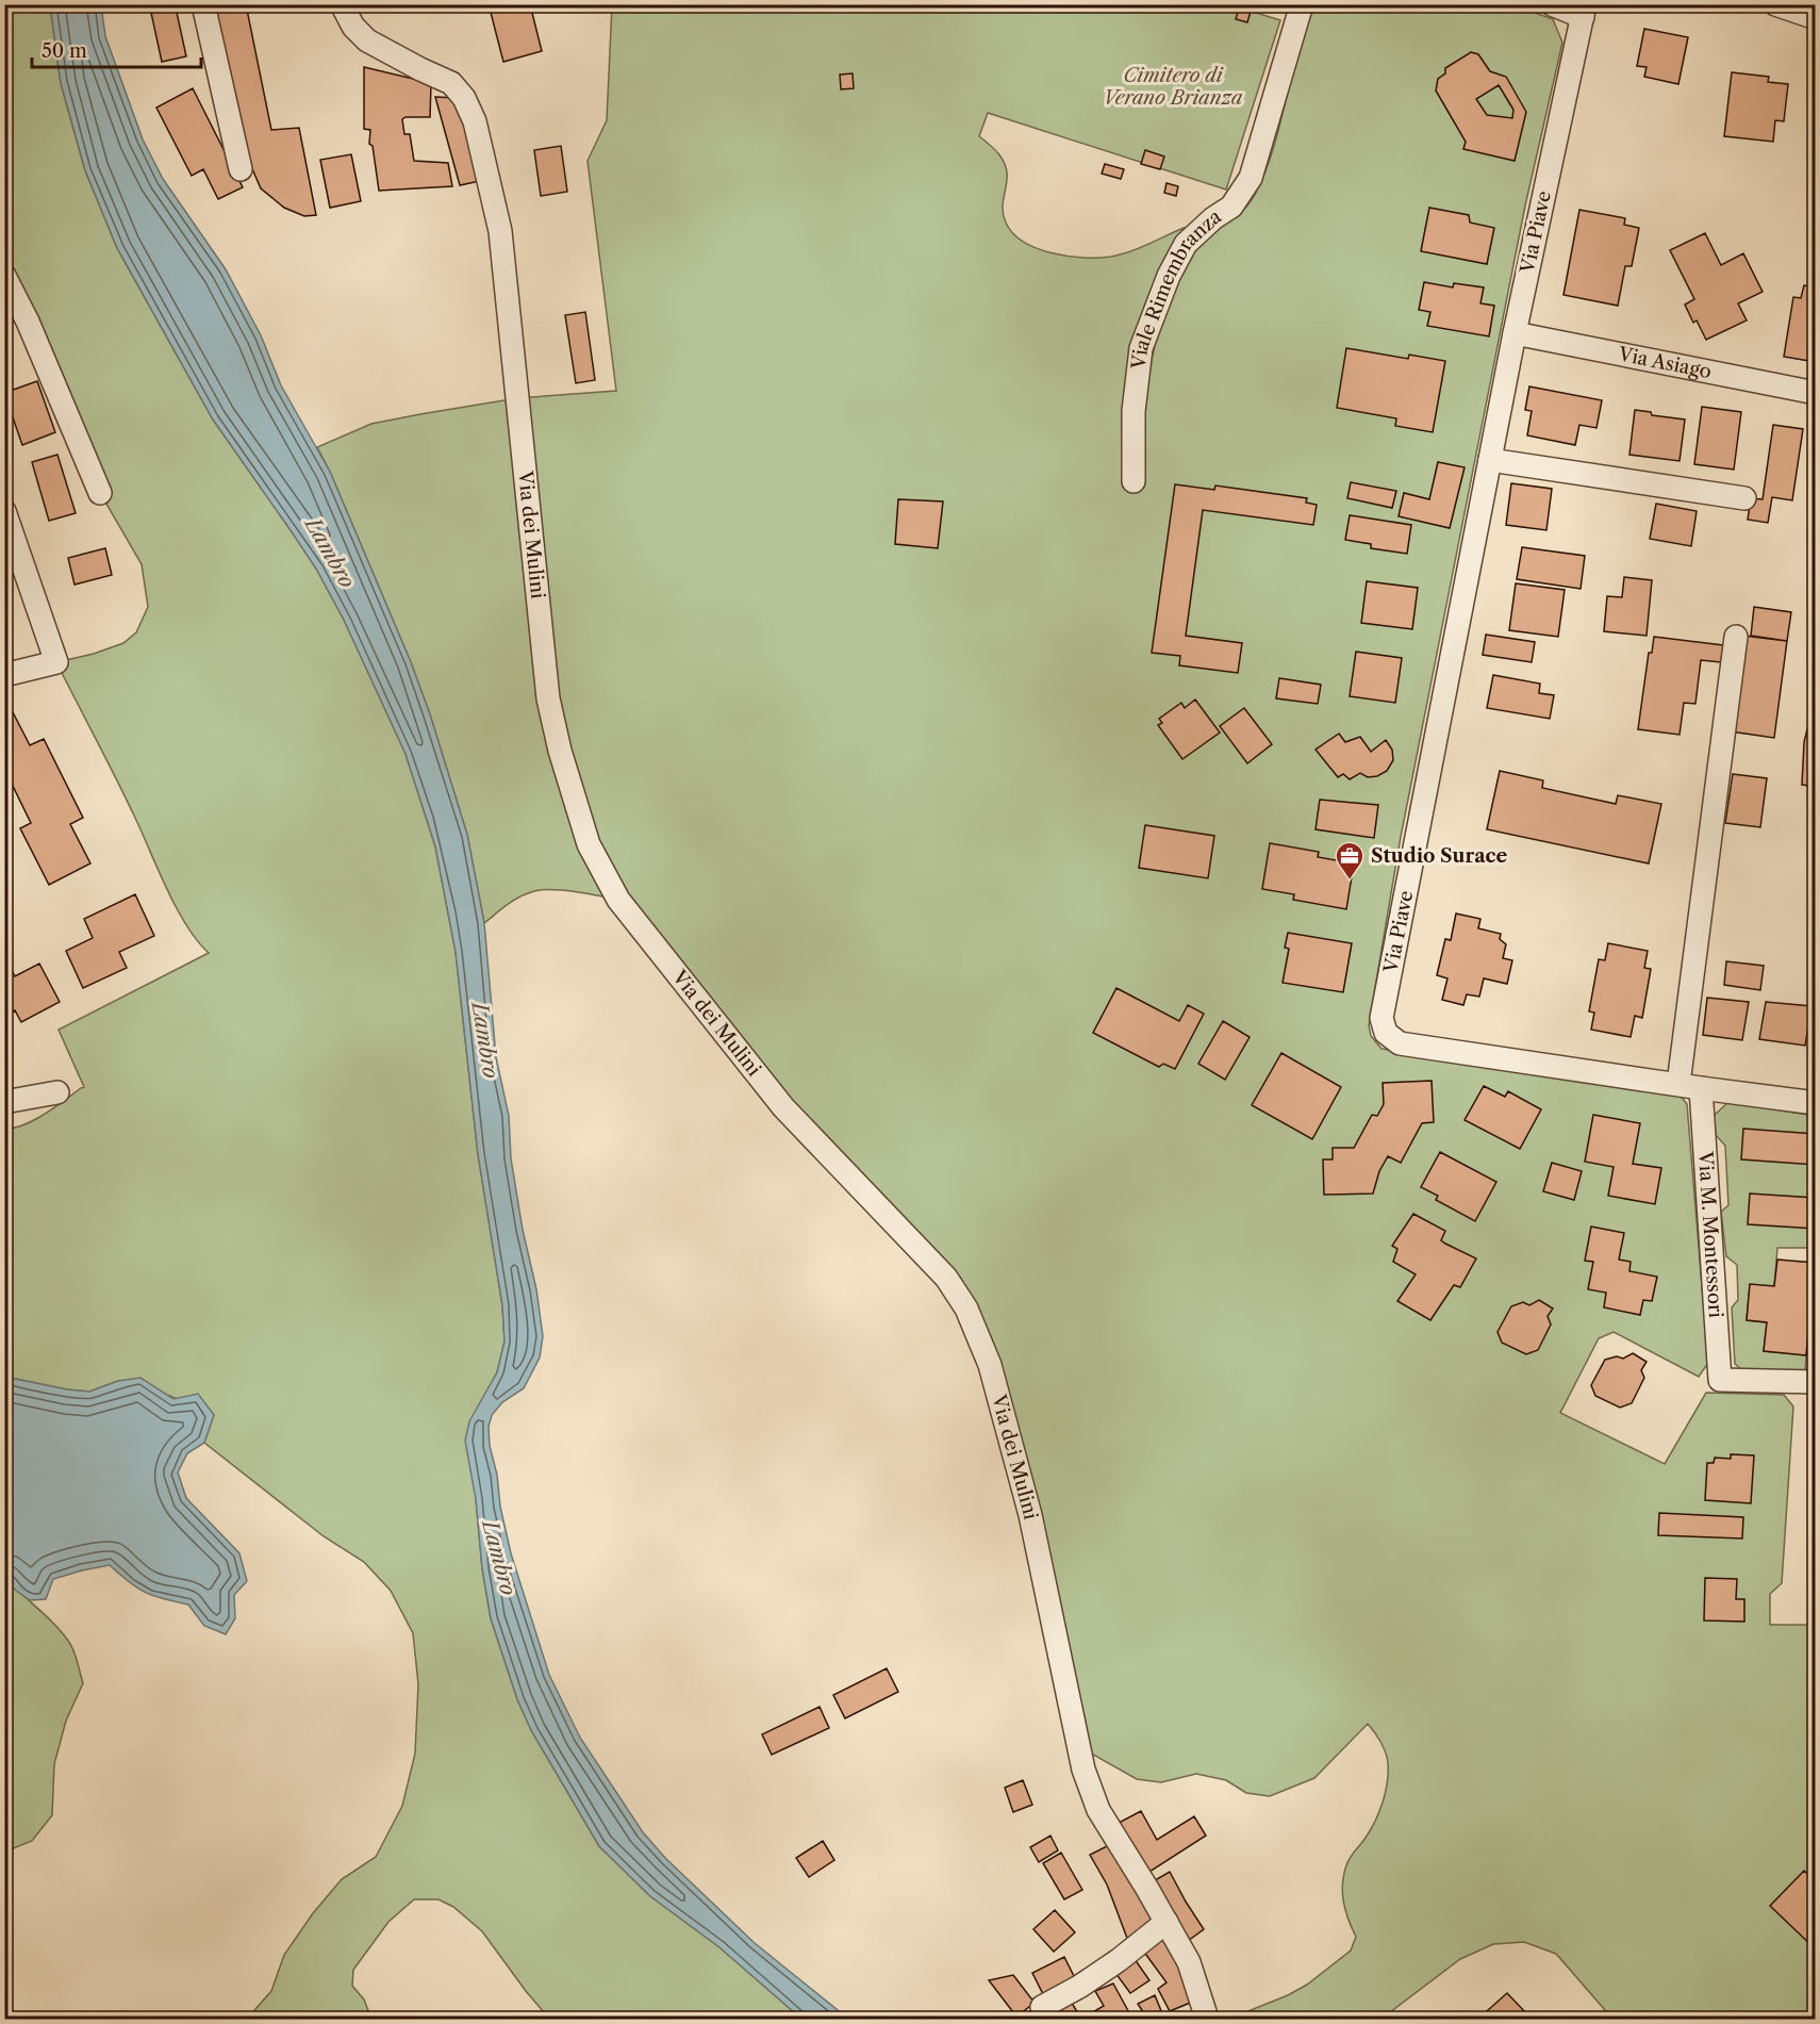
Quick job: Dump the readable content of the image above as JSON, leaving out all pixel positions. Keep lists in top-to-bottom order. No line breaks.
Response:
{"streets":{"street":["Via Piave","Viale Rimembranza","Via Asiago","Via dei Mulini","Via M. Montessori"]},"crossings":[["Via Piave","Via Asiago"],["Via Piave","Via M. Montessori"]],"water":["Lambro"],"parks":["Cimitero di Verano Brianza"],"places":{"office":["Studio Surace"]},"scale_bar":"50 m"}
